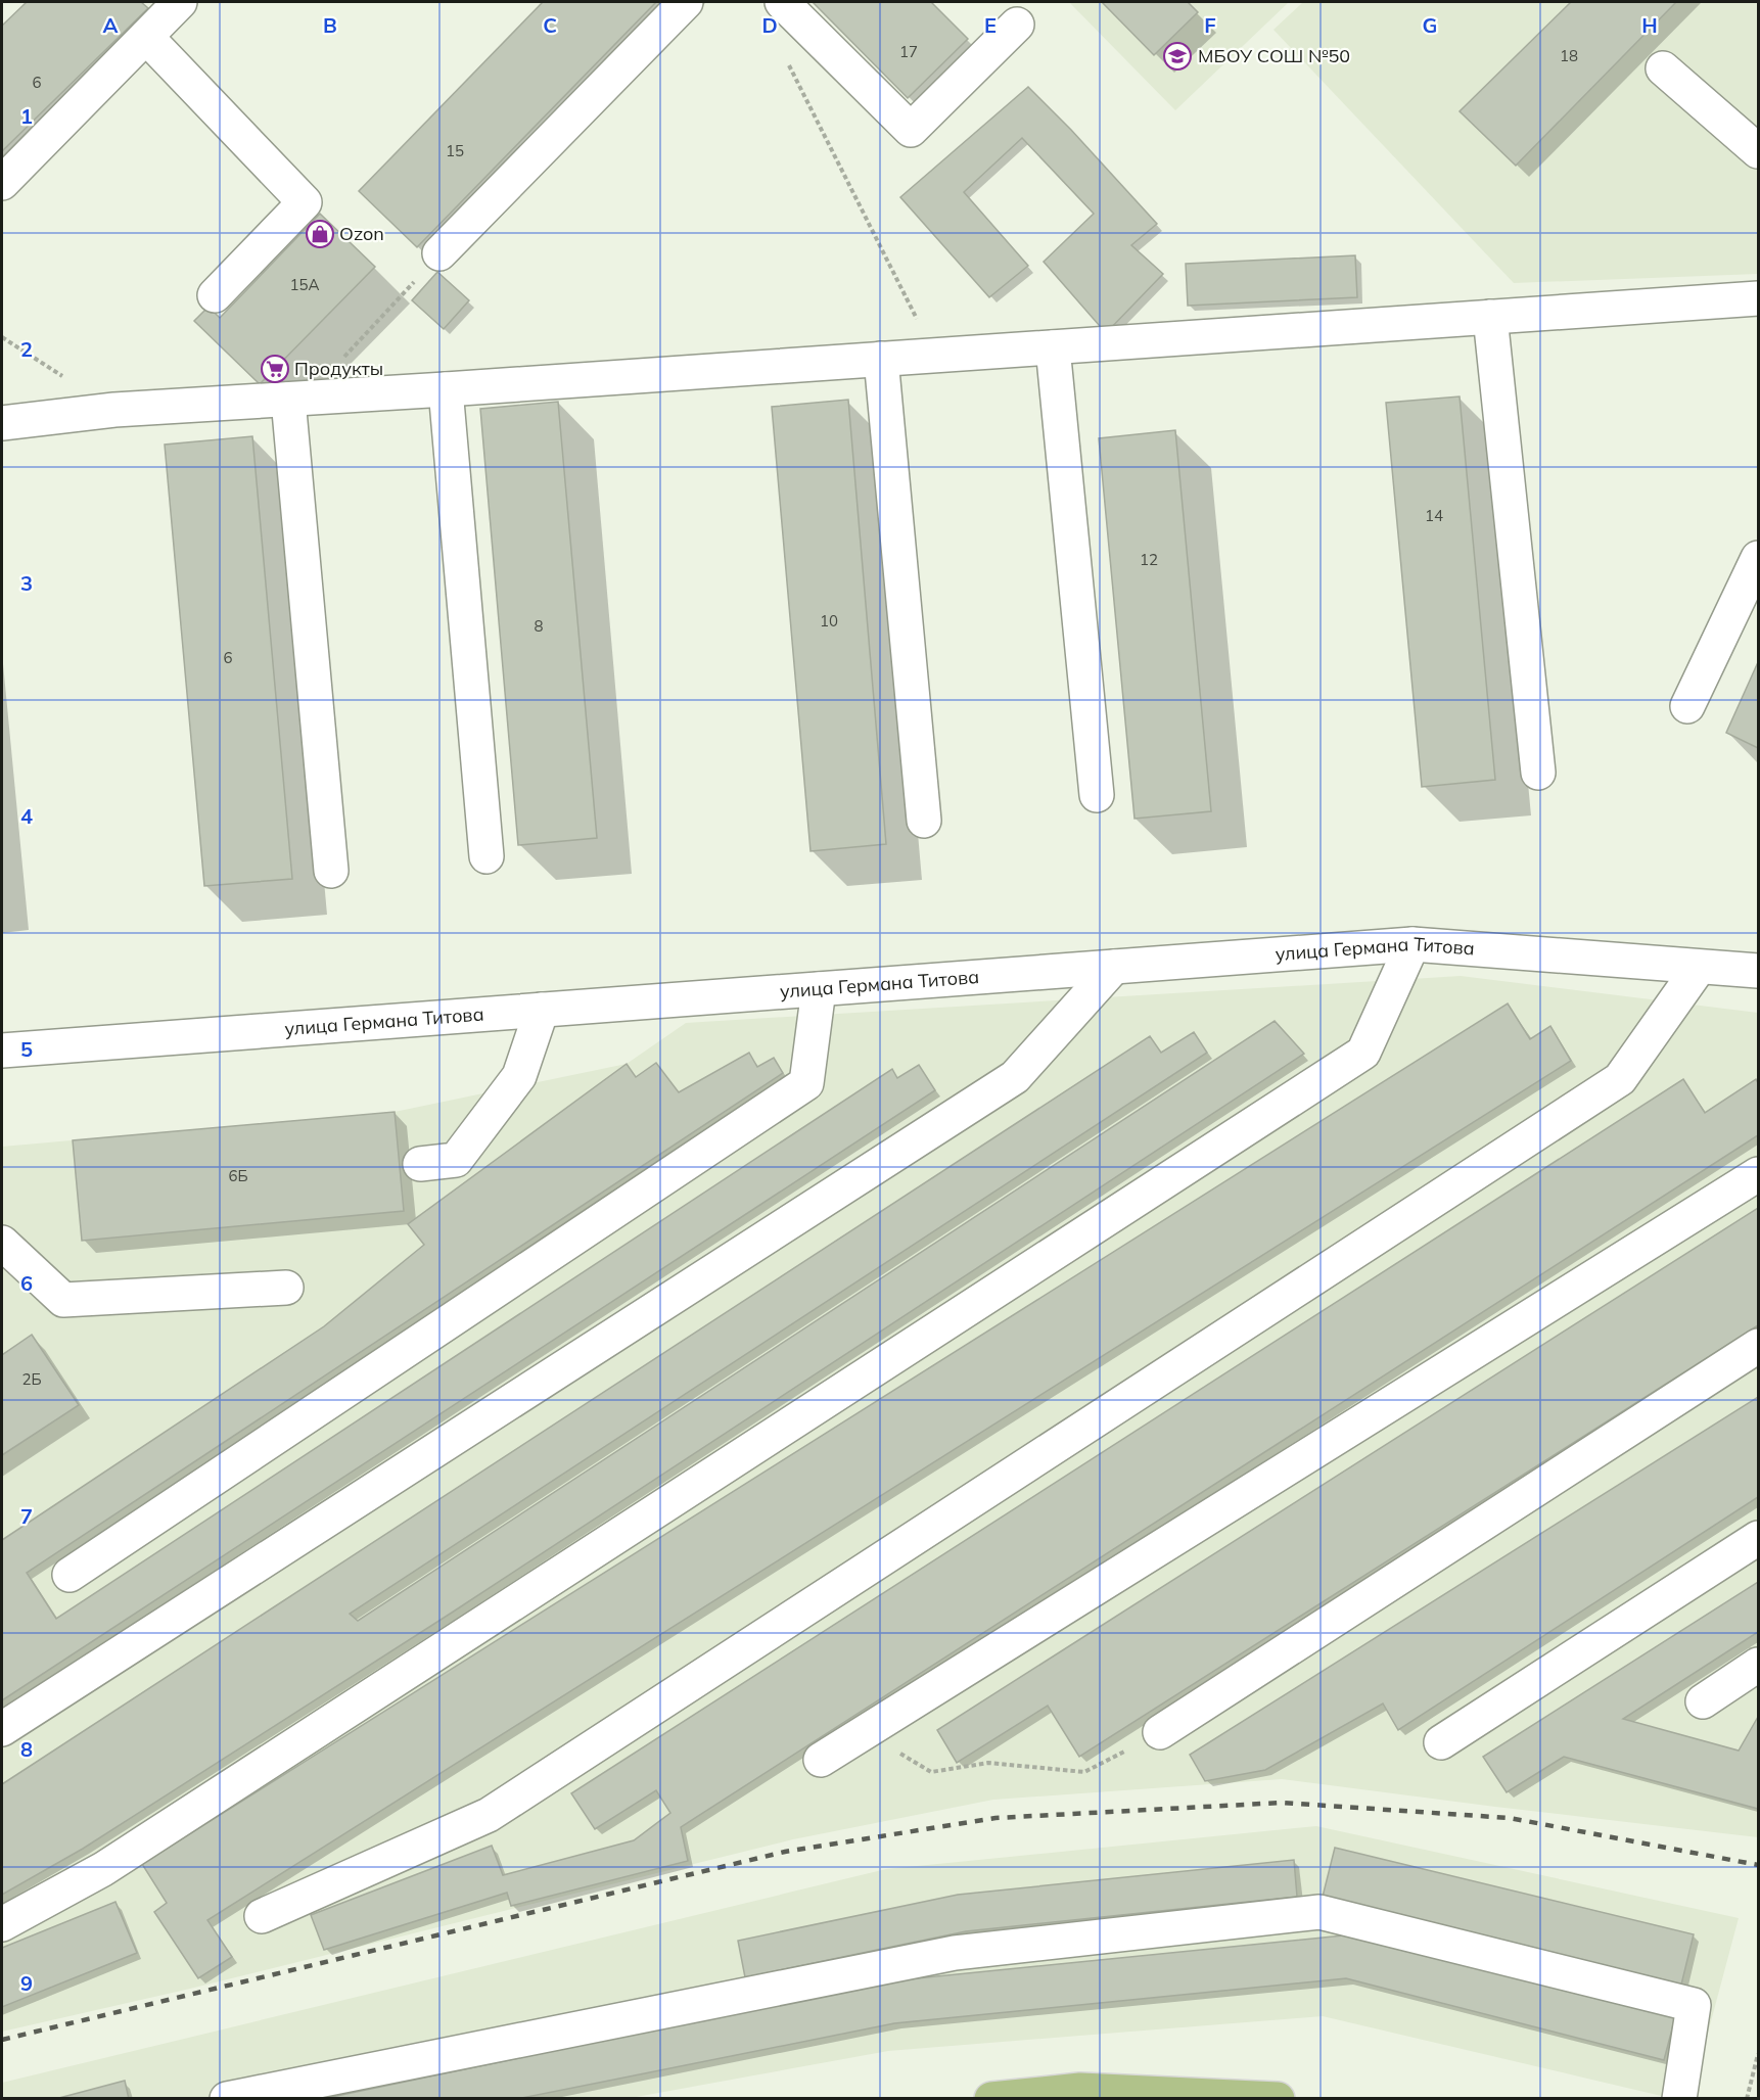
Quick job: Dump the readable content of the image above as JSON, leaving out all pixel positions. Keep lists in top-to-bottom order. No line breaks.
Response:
{"streets":{"street":["улица Германа Титова"]},"places":{"school or university":["МБОУ СОШ №50"],"shop":["Ozon"],"supermarket":["Продукты"]},"house_numbers":["17","18","6","15","15А","14","12","10","8","6","6Б","2Б"],"grid":{"columns":["A","B","C","D","E","F","G","H"],"rows":["1","2","3","4","5","6","7","8","9"]}}
